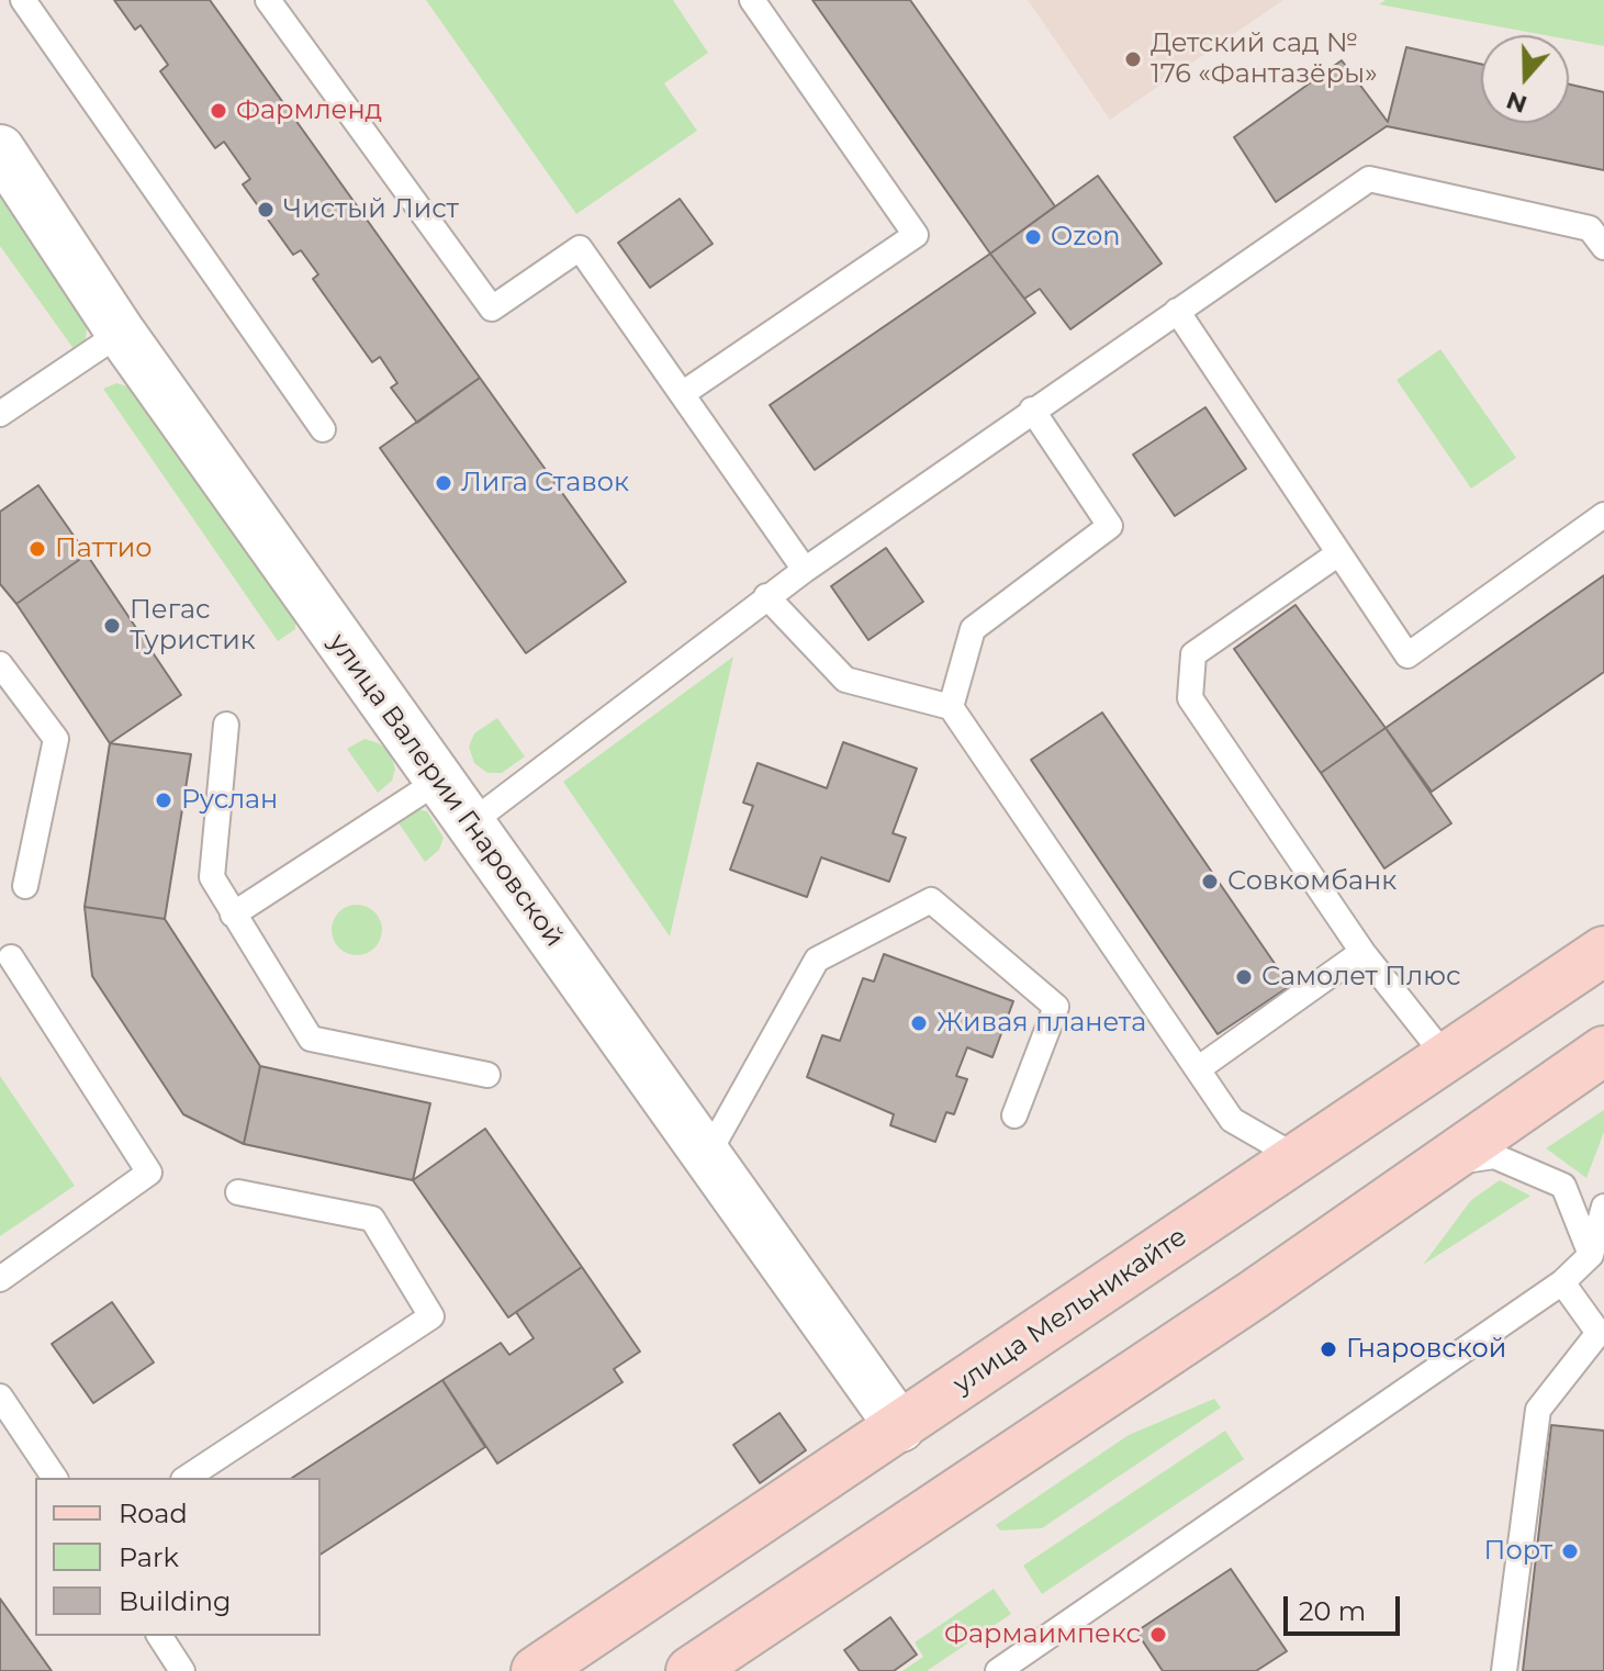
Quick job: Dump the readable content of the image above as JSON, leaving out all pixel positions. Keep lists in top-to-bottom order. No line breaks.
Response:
{"streets":{"main road":["улица Мельникайте"],"street":["улица Валерии Гнаровской"]},"crossings":[["улица Валерии Гнаровской","улица Мельникайте"]],"places":["Детский сад № 176 «Фантазёры»","Фармленд","Чистый Лист","Ozon","Лига Ставок","Паттио","Пегас Туристик","Руслан","Совкомбанк","Самолет Плюс","Живая планета","Гнаровской","Порт","Фармаимпекс"],"legend":["Road","Park","Building"],"scale_bar":"20 m","north":"bottom"}
